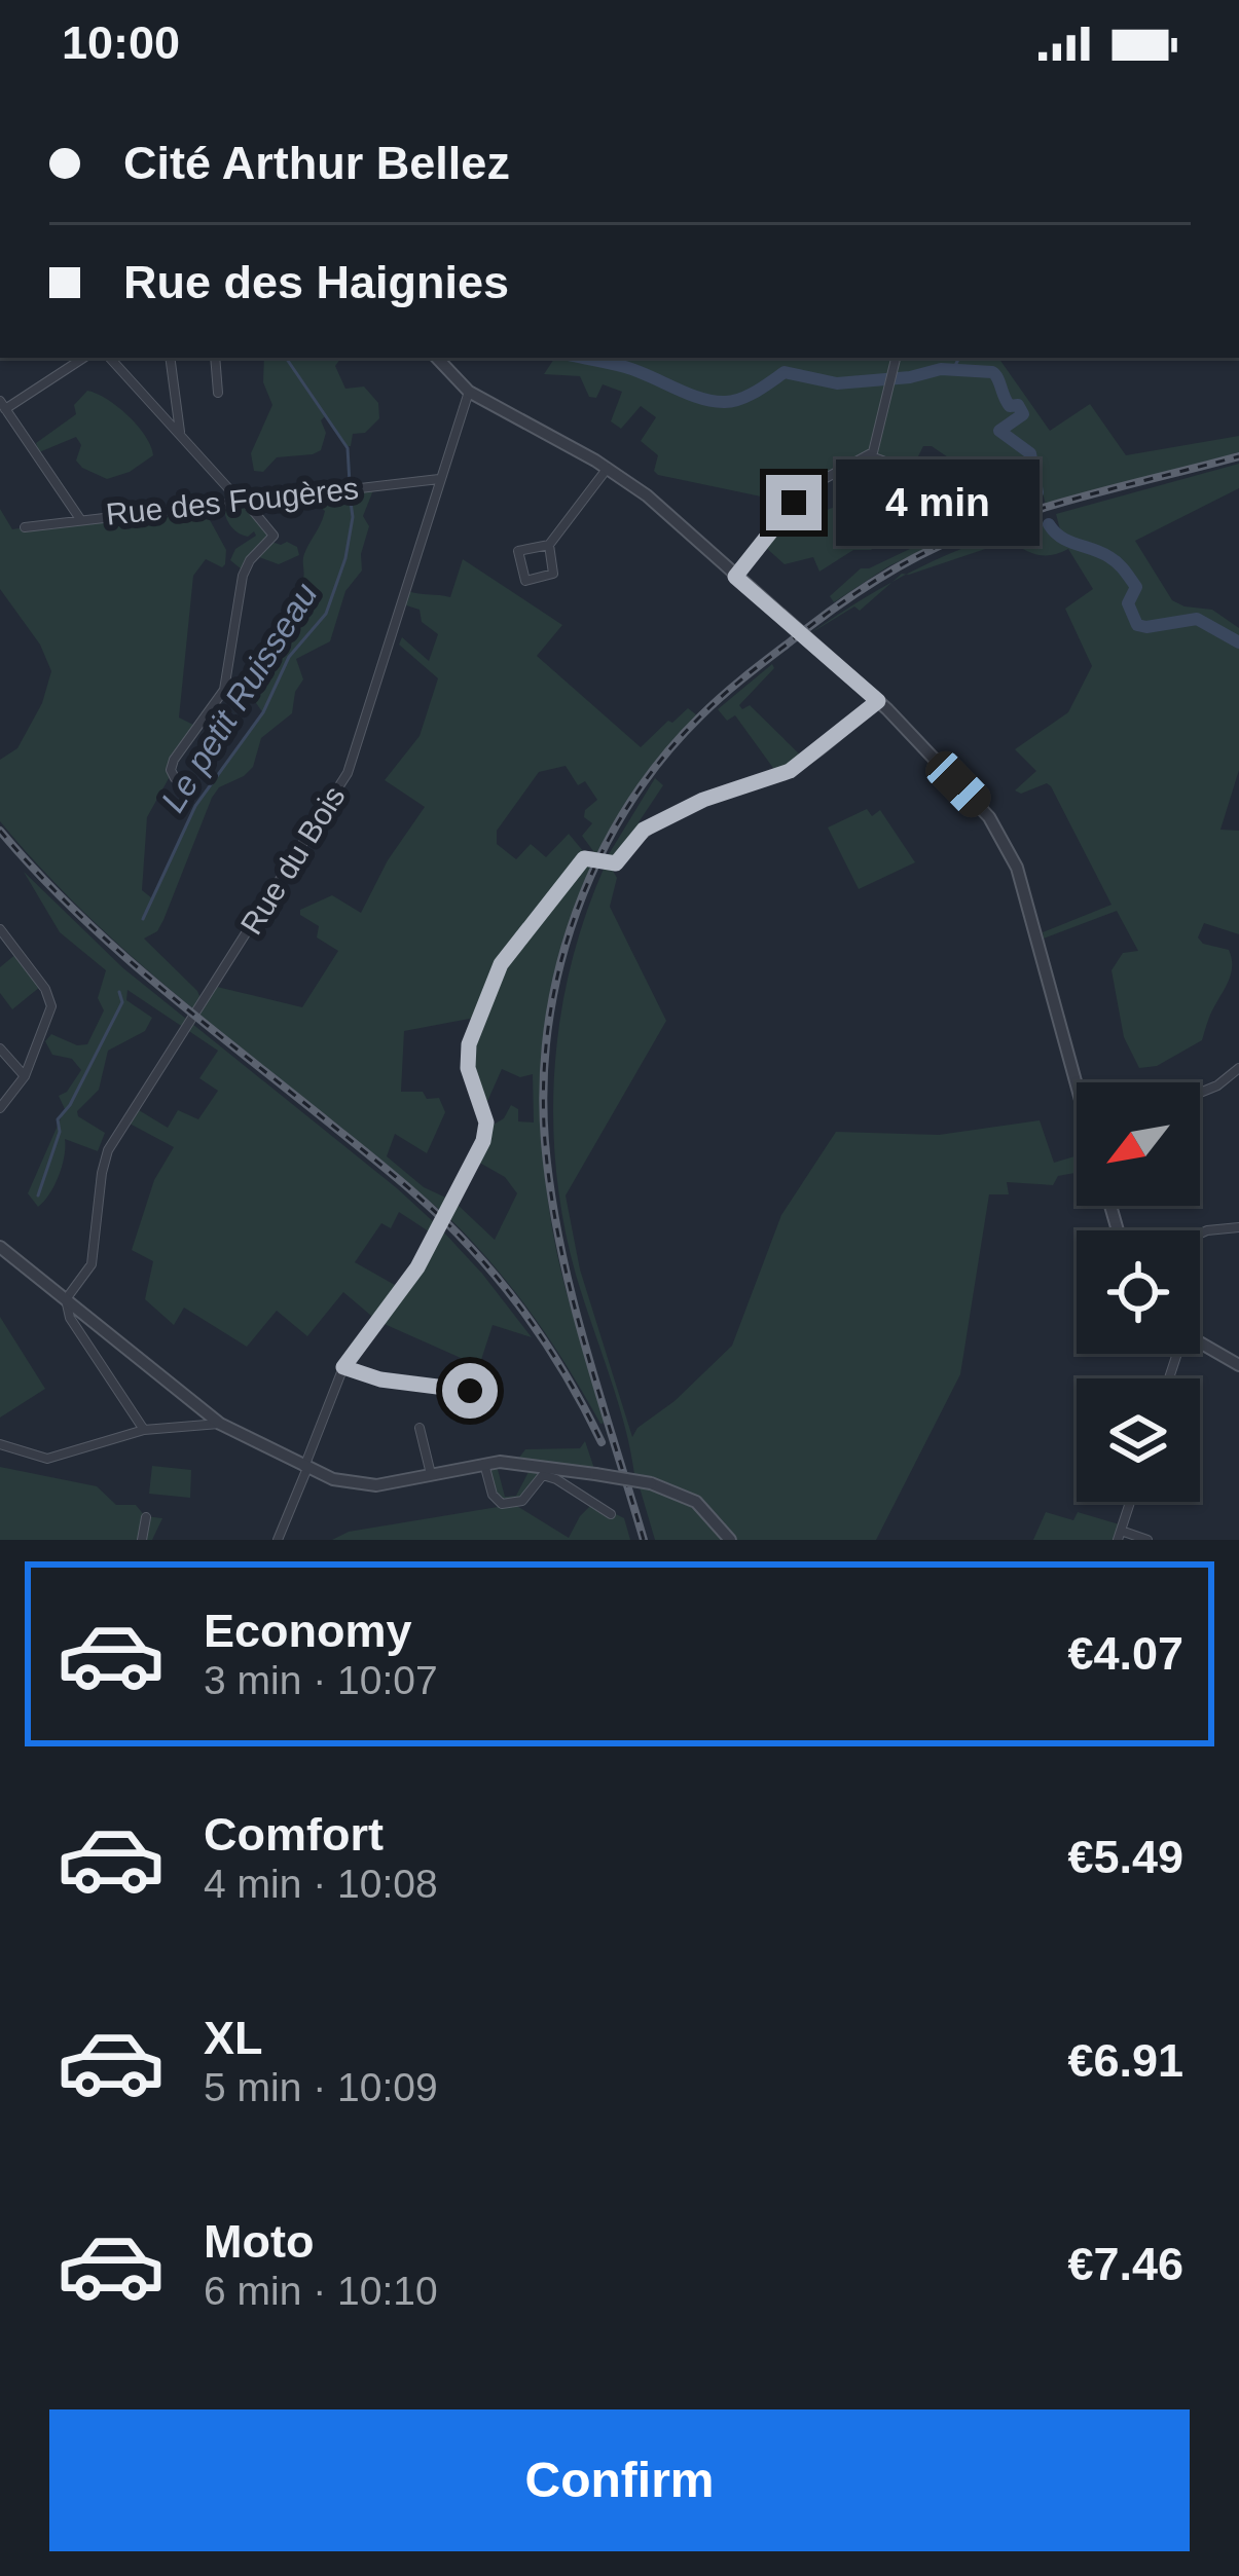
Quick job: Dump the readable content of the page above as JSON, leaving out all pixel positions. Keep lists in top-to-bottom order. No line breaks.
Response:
{"streets":{"street":["Rue des Fougères","Rue du Bois"]},"crossings":[["Rue des Fougères","Rue du Bois"]],"water":["Le petit Ruisseau"],"north":"bottom left","page":{"status":"10:00","banner":["Cité Arthur Bellez","Rue des Haignies"],"bubble":"4 min","list":[{"name":"Economy","note":"3 min · 10:07","value":"€4.07"},{"name":"Comfort","note":"4 min · 10:08","value":"€5.49"},{"name":"XL","note":"5 min · 10:09","value":"€6.91"},{"name":"Moto","note":"6 min · 10:10","value":"€7.46"}],"buttons":"Confirm"}}
